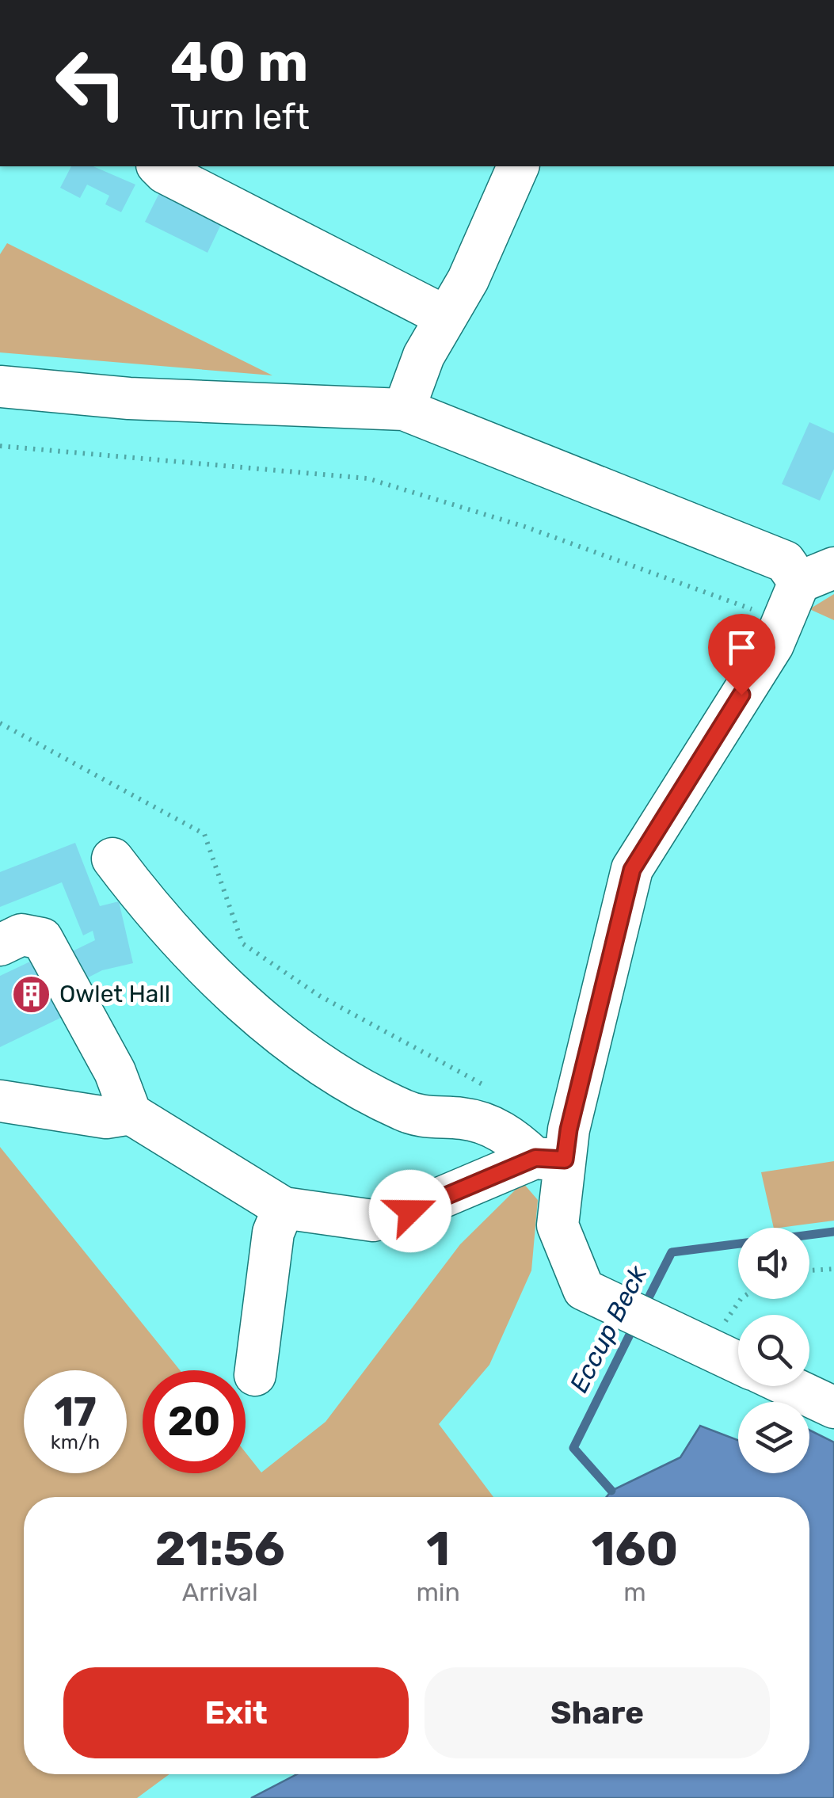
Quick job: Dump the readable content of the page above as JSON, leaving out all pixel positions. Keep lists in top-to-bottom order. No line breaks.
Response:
{"water":["Eccup Beck"],"places":{"building":["Owlet Hall"]},"page":{"turn":["40 m","Turn left"],"speed":"17 km/h","limit":"20","eta":["21:56","Arrival","1","min","160","m"],"buttons":["Exit","Share"]}}
